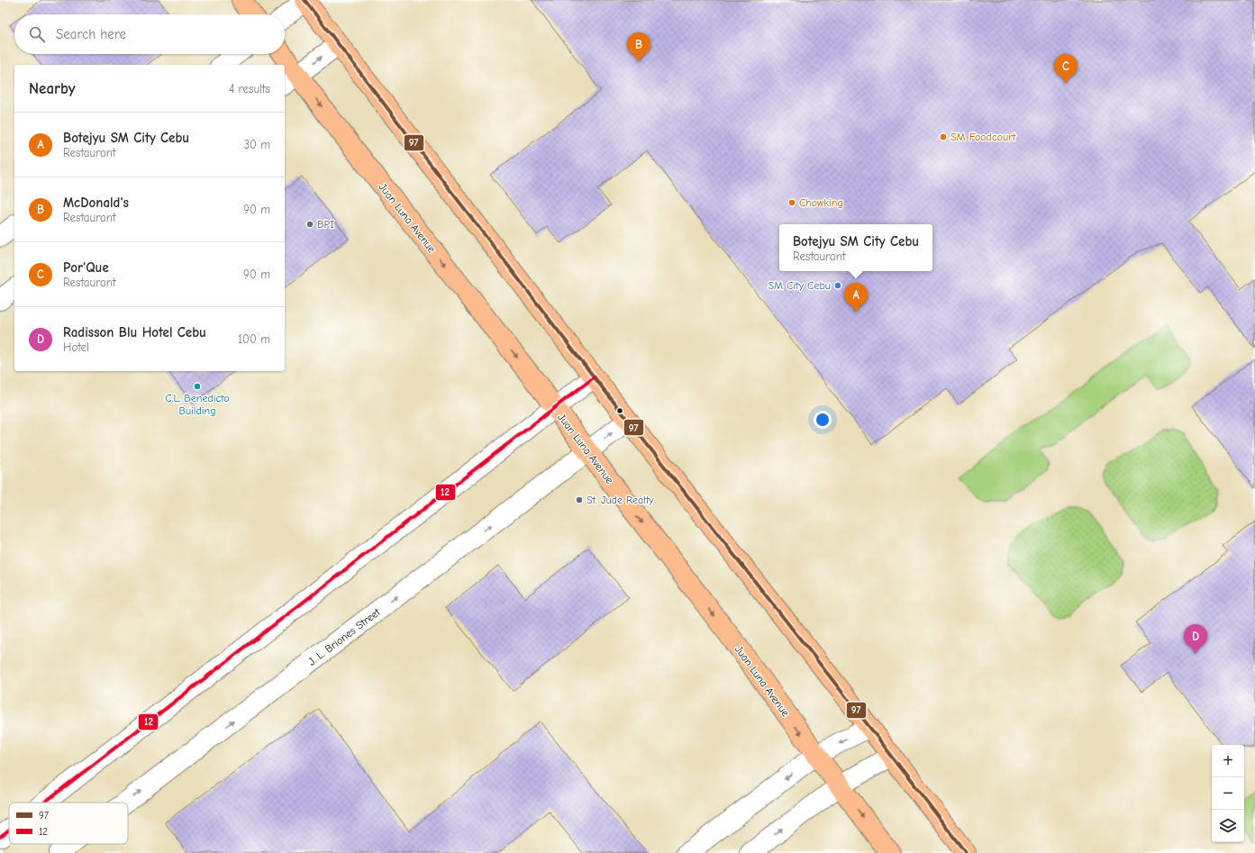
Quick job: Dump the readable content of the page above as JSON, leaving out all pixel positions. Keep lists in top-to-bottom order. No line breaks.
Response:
{"streets":{"main road":["Juan Luna Avenue"],"street":["J. L. Briones Street"]},"crossings":[["Juan Luna Avenue","J. L. Briones Street"]],"places":["SM Foodcourt","Chowking","BPI","SM City Cebu","C.L. Benedicto Building","St. Jude Realty"],"lines":["transit line 97","transit line 12"],"legend":["97","12"],"page":{"search":"Search here","pins":["B","C","A","D"],"heading":["Nearby","4 results"],"list":[{"mark":"A","name":"Botejyu SM City Cebu","note":"Restaurant","value":"30 m"},{"mark":"B","name":"McDonald's","note":"Restaurant","value":"90 m"},{"mark":"C","name":"Por'Que","note":"Restaurant","value":"90 m"},{"mark":"D","name":"Radisson Blu Hotel Cebu","note":"Hotel","value":"100 m"}],"popup":["Botejyu SM City Cebu","Restaurant"],"map_buttons":["+","−"]}}
